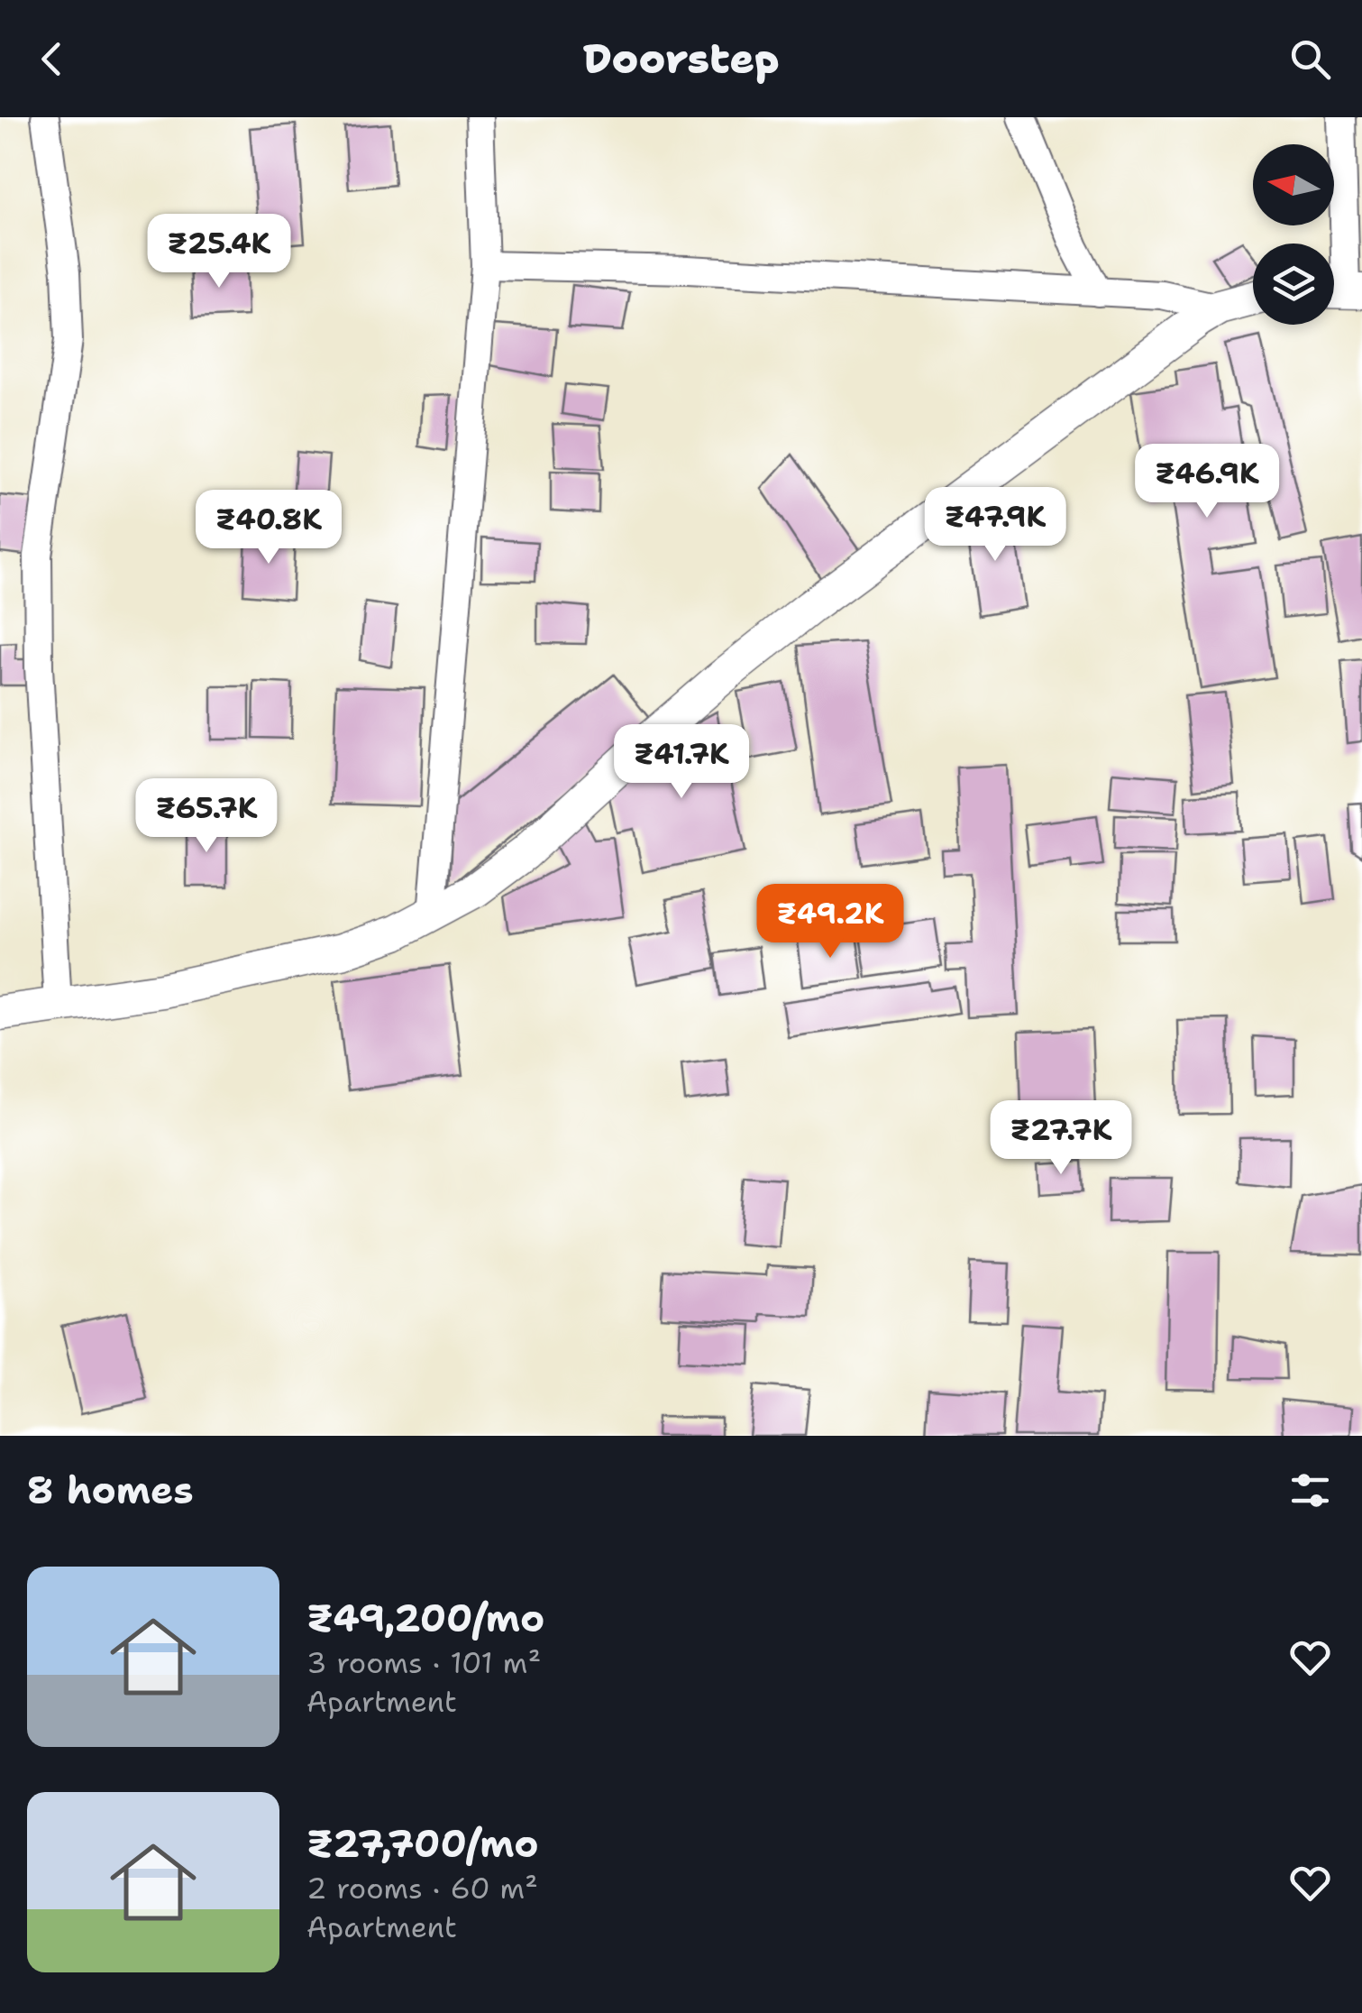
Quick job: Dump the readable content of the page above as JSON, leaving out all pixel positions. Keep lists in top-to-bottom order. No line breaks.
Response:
{"north":"left","page":{"header":"Doorstep","price":["₹25.4K","₹46.9K","₹47.9K","₹40.8K","₹41.7K","₹65.7K","₹49.2K","₹27.7K"],"heading":"8 homes","list":[{"name":"₹49,200/mo","note":"3 rooms · 101 m² · Apartment"},{"name":"₹27,700/mo","note":"2 rooms · 60 m² · Apartment"}]}}
